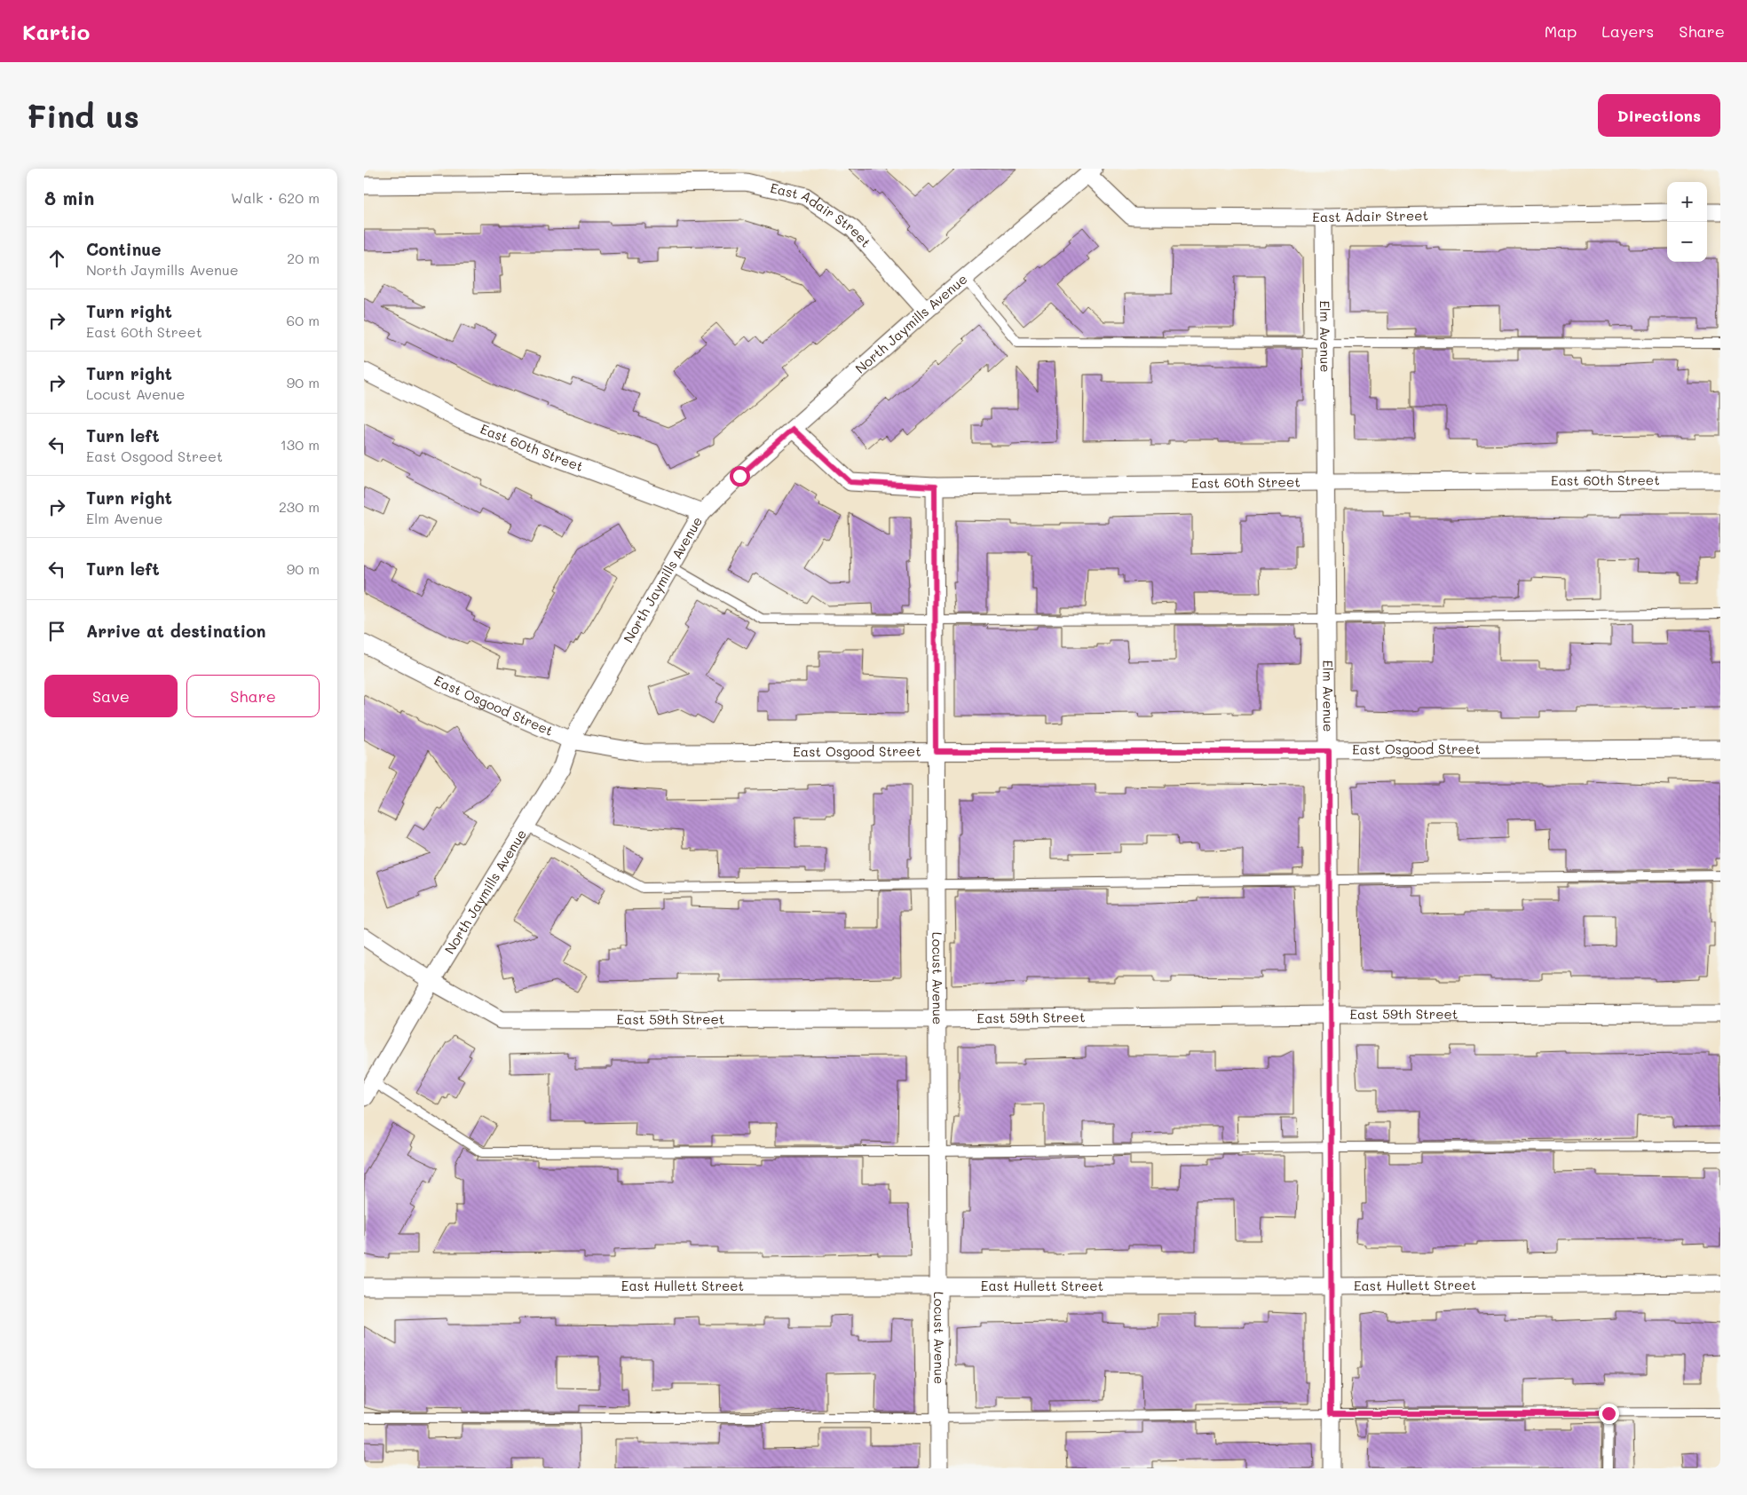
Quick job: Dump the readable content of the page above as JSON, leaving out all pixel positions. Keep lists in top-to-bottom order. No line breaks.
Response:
{"streets":{"street":["East Adair Street","North Jaymills Avenue","Elm Avenue","East 60th Street","East Osgood Street","Locust Avenue","East 59th Street","East Hullett Street"]},"crossings":[["East Adair Street","North Jaymills Avenue"],["East Adair Street","Elm Avenue"],["North Jaymills Avenue","East 60th Street"],["North Jaymills Avenue","East Osgood Street"],["North Jaymills Avenue","East 59th Street"],["Elm Avenue","East 60th Street"],["Elm Avenue","East Osgood Street"],["Elm Avenue","East 59th Street"],["Elm Avenue","East Hullett Street"],["East 60th Street","Locust Avenue"],["East Osgood Street","Locust Avenue"],["Locust Avenue","East 59th Street"],["Locust Avenue","East Hullett Street"]],"page":{"header":"Kartio","nav":["Map","Layers","Share"],"buttons":["Directions",["Save","Share"]],"title":"Find us","heading":["8 min","Walk · 620 m"],"map_buttons":["+","−"],"list":[["Continue","North Jaymills Avenue","20 m"],["Turn right","East 60th Street","60 m"],["Turn right","Locust Avenue","90 m"],["Turn left","East Osgood Street","130 m"],["Turn right","Elm Avenue","230 m"],["Turn left","90 m"],"Arrive at destination"]}}
